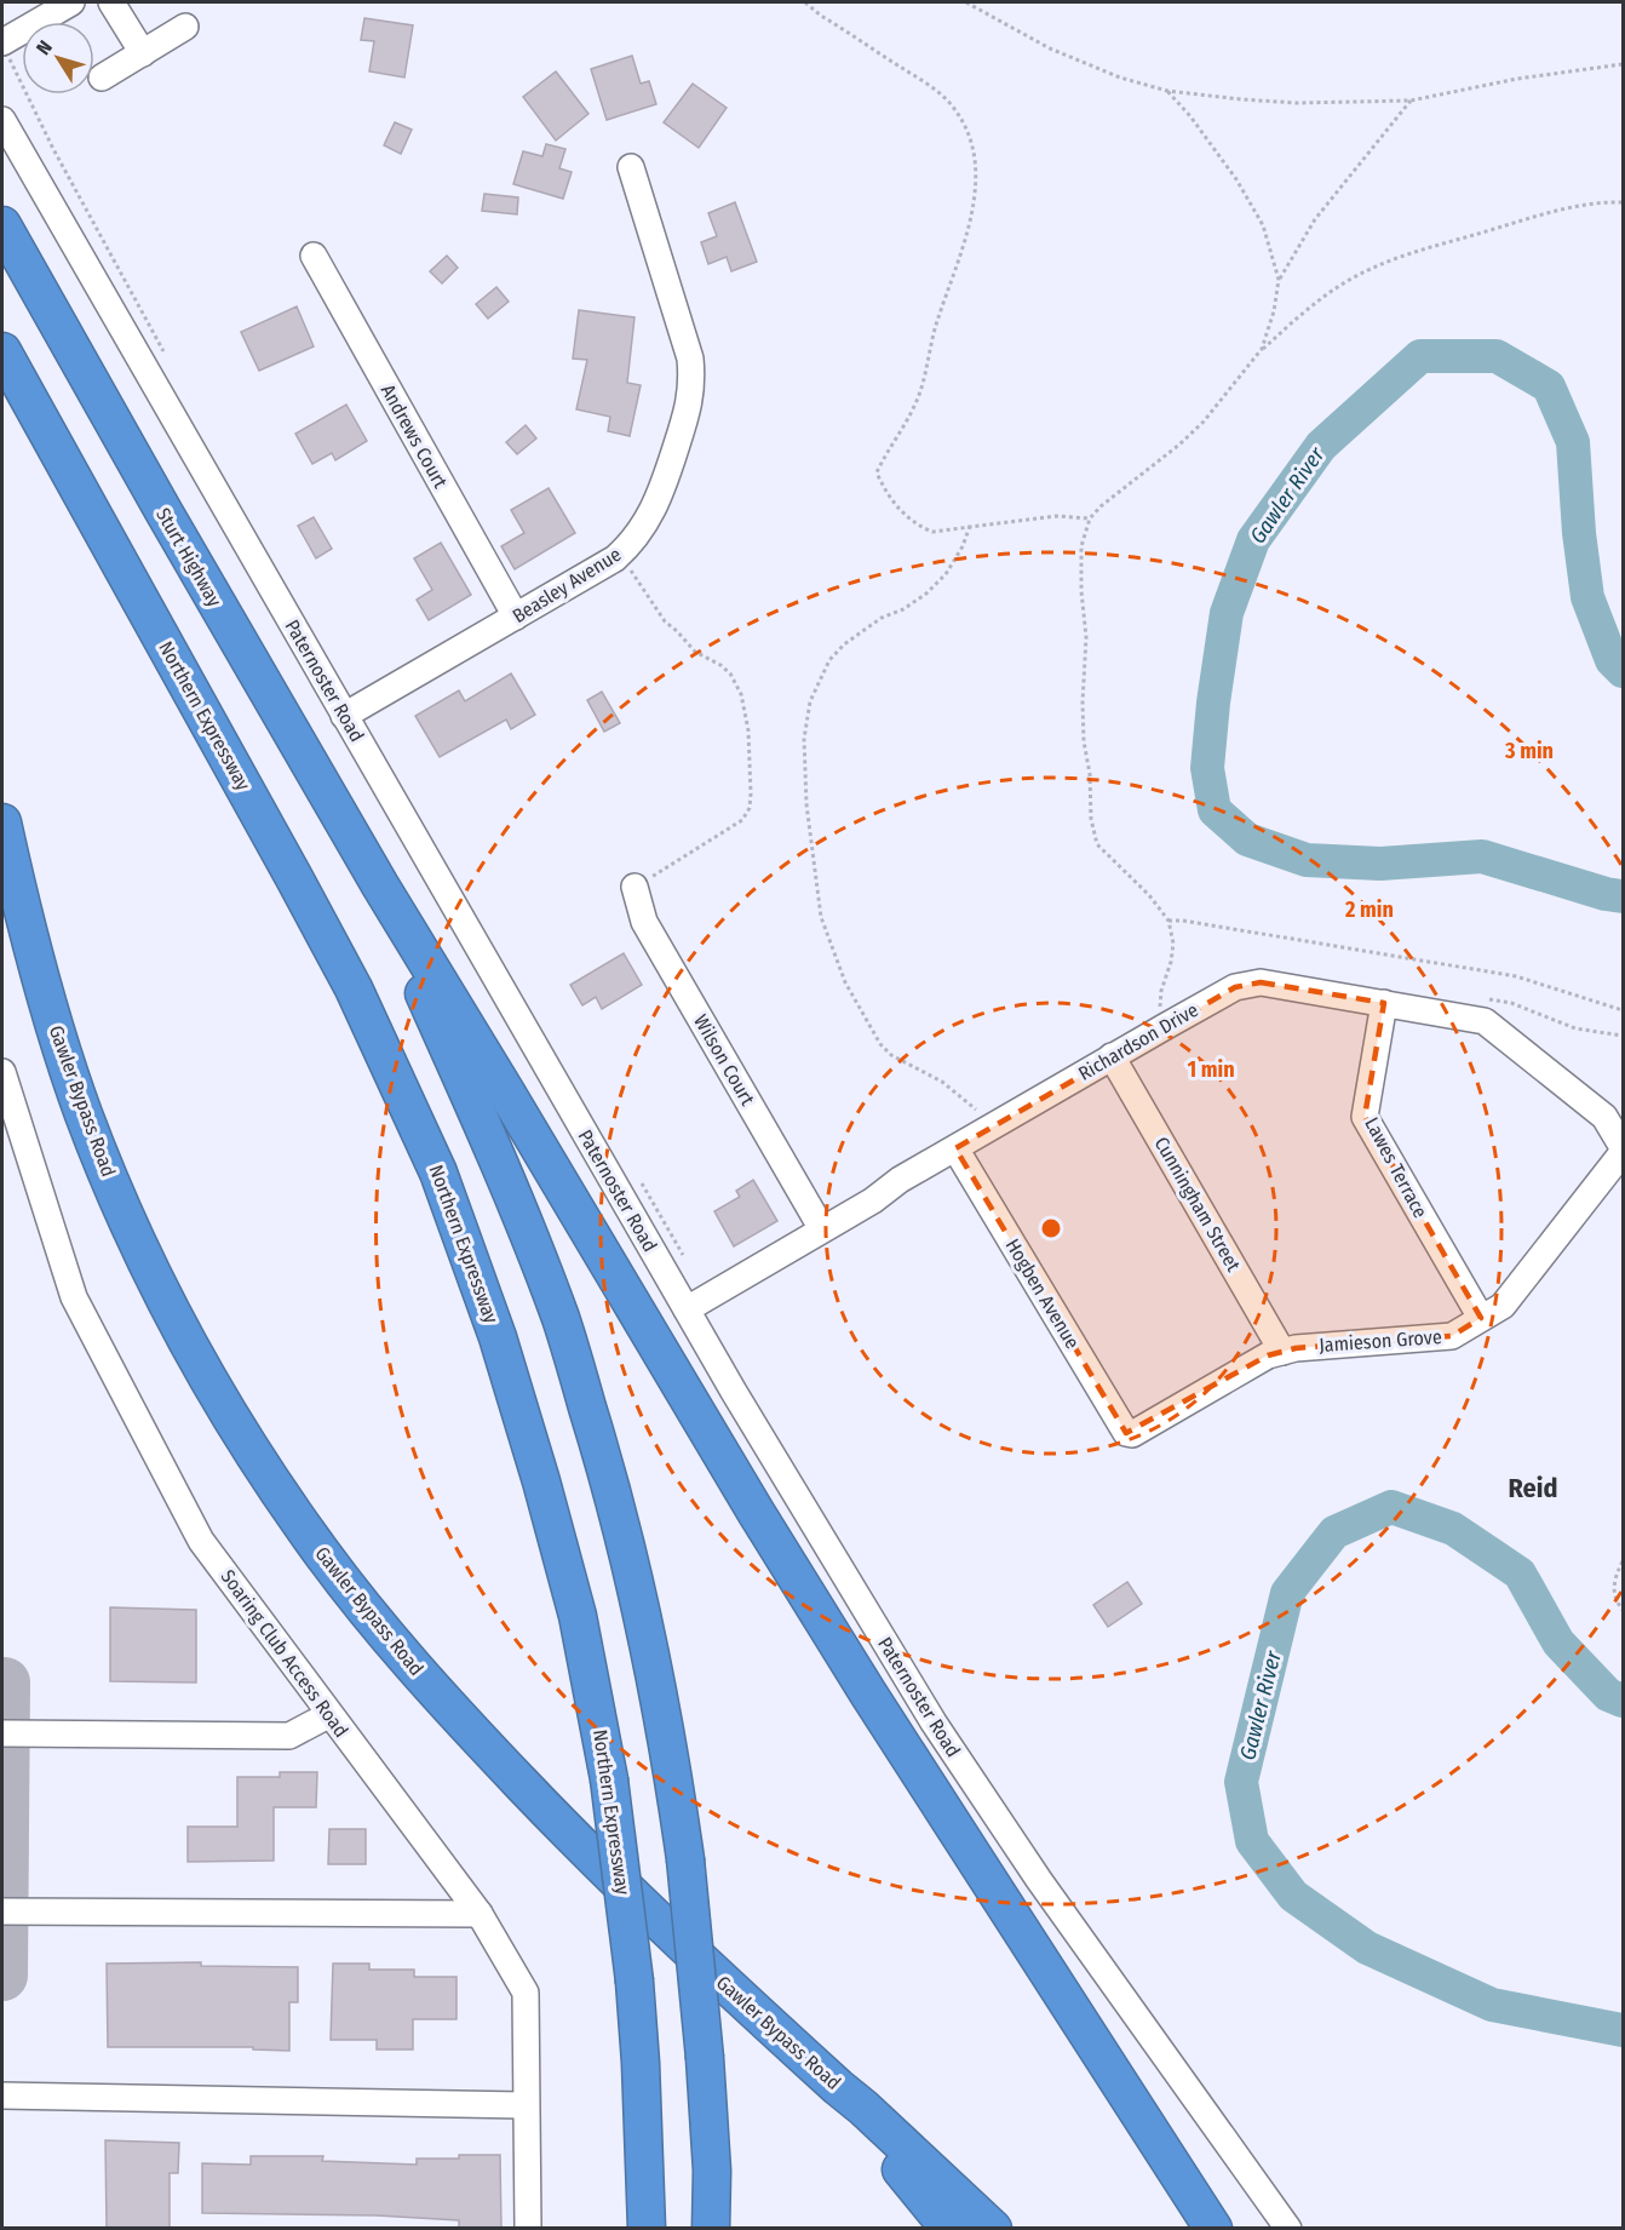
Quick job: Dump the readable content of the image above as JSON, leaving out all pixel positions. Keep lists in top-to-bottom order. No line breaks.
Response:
{"streets":{"highway":["Sturt Highway","Northern Expressway","Gawler Bypass Road"],"street":["Andrews Court","Beasley Avenue","Paternoster Road","Richardson Drive","Wilson Court","Lawes Terrace","Cunningham Street","Hogben Avenue","Jamieson Grove","Soaring Club Access Road"]},"crossings":[["Andrews Court","Beasley Avenue"],["Beasley Avenue","Paternoster Road"],["Paternoster Road","Richardson Drive"],["Richardson Drive","Wilson Court"],["Richardson Drive","Lawes Terrace"],["Richardson Drive","Cunningham Street"],["Richardson Drive","Hogben Avenue"],["Richardson Drive","Jamieson Grove"],["Lawes Terrace","Jamieson Grove"],["Cunningham Street","Jamieson Grove"],["Hogben Avenue","Jamieson Grove"]],"districts":["Reid"],"water":["Gawler River"],"north":"top left","rings":["3 min","2 min","1 min"]}
